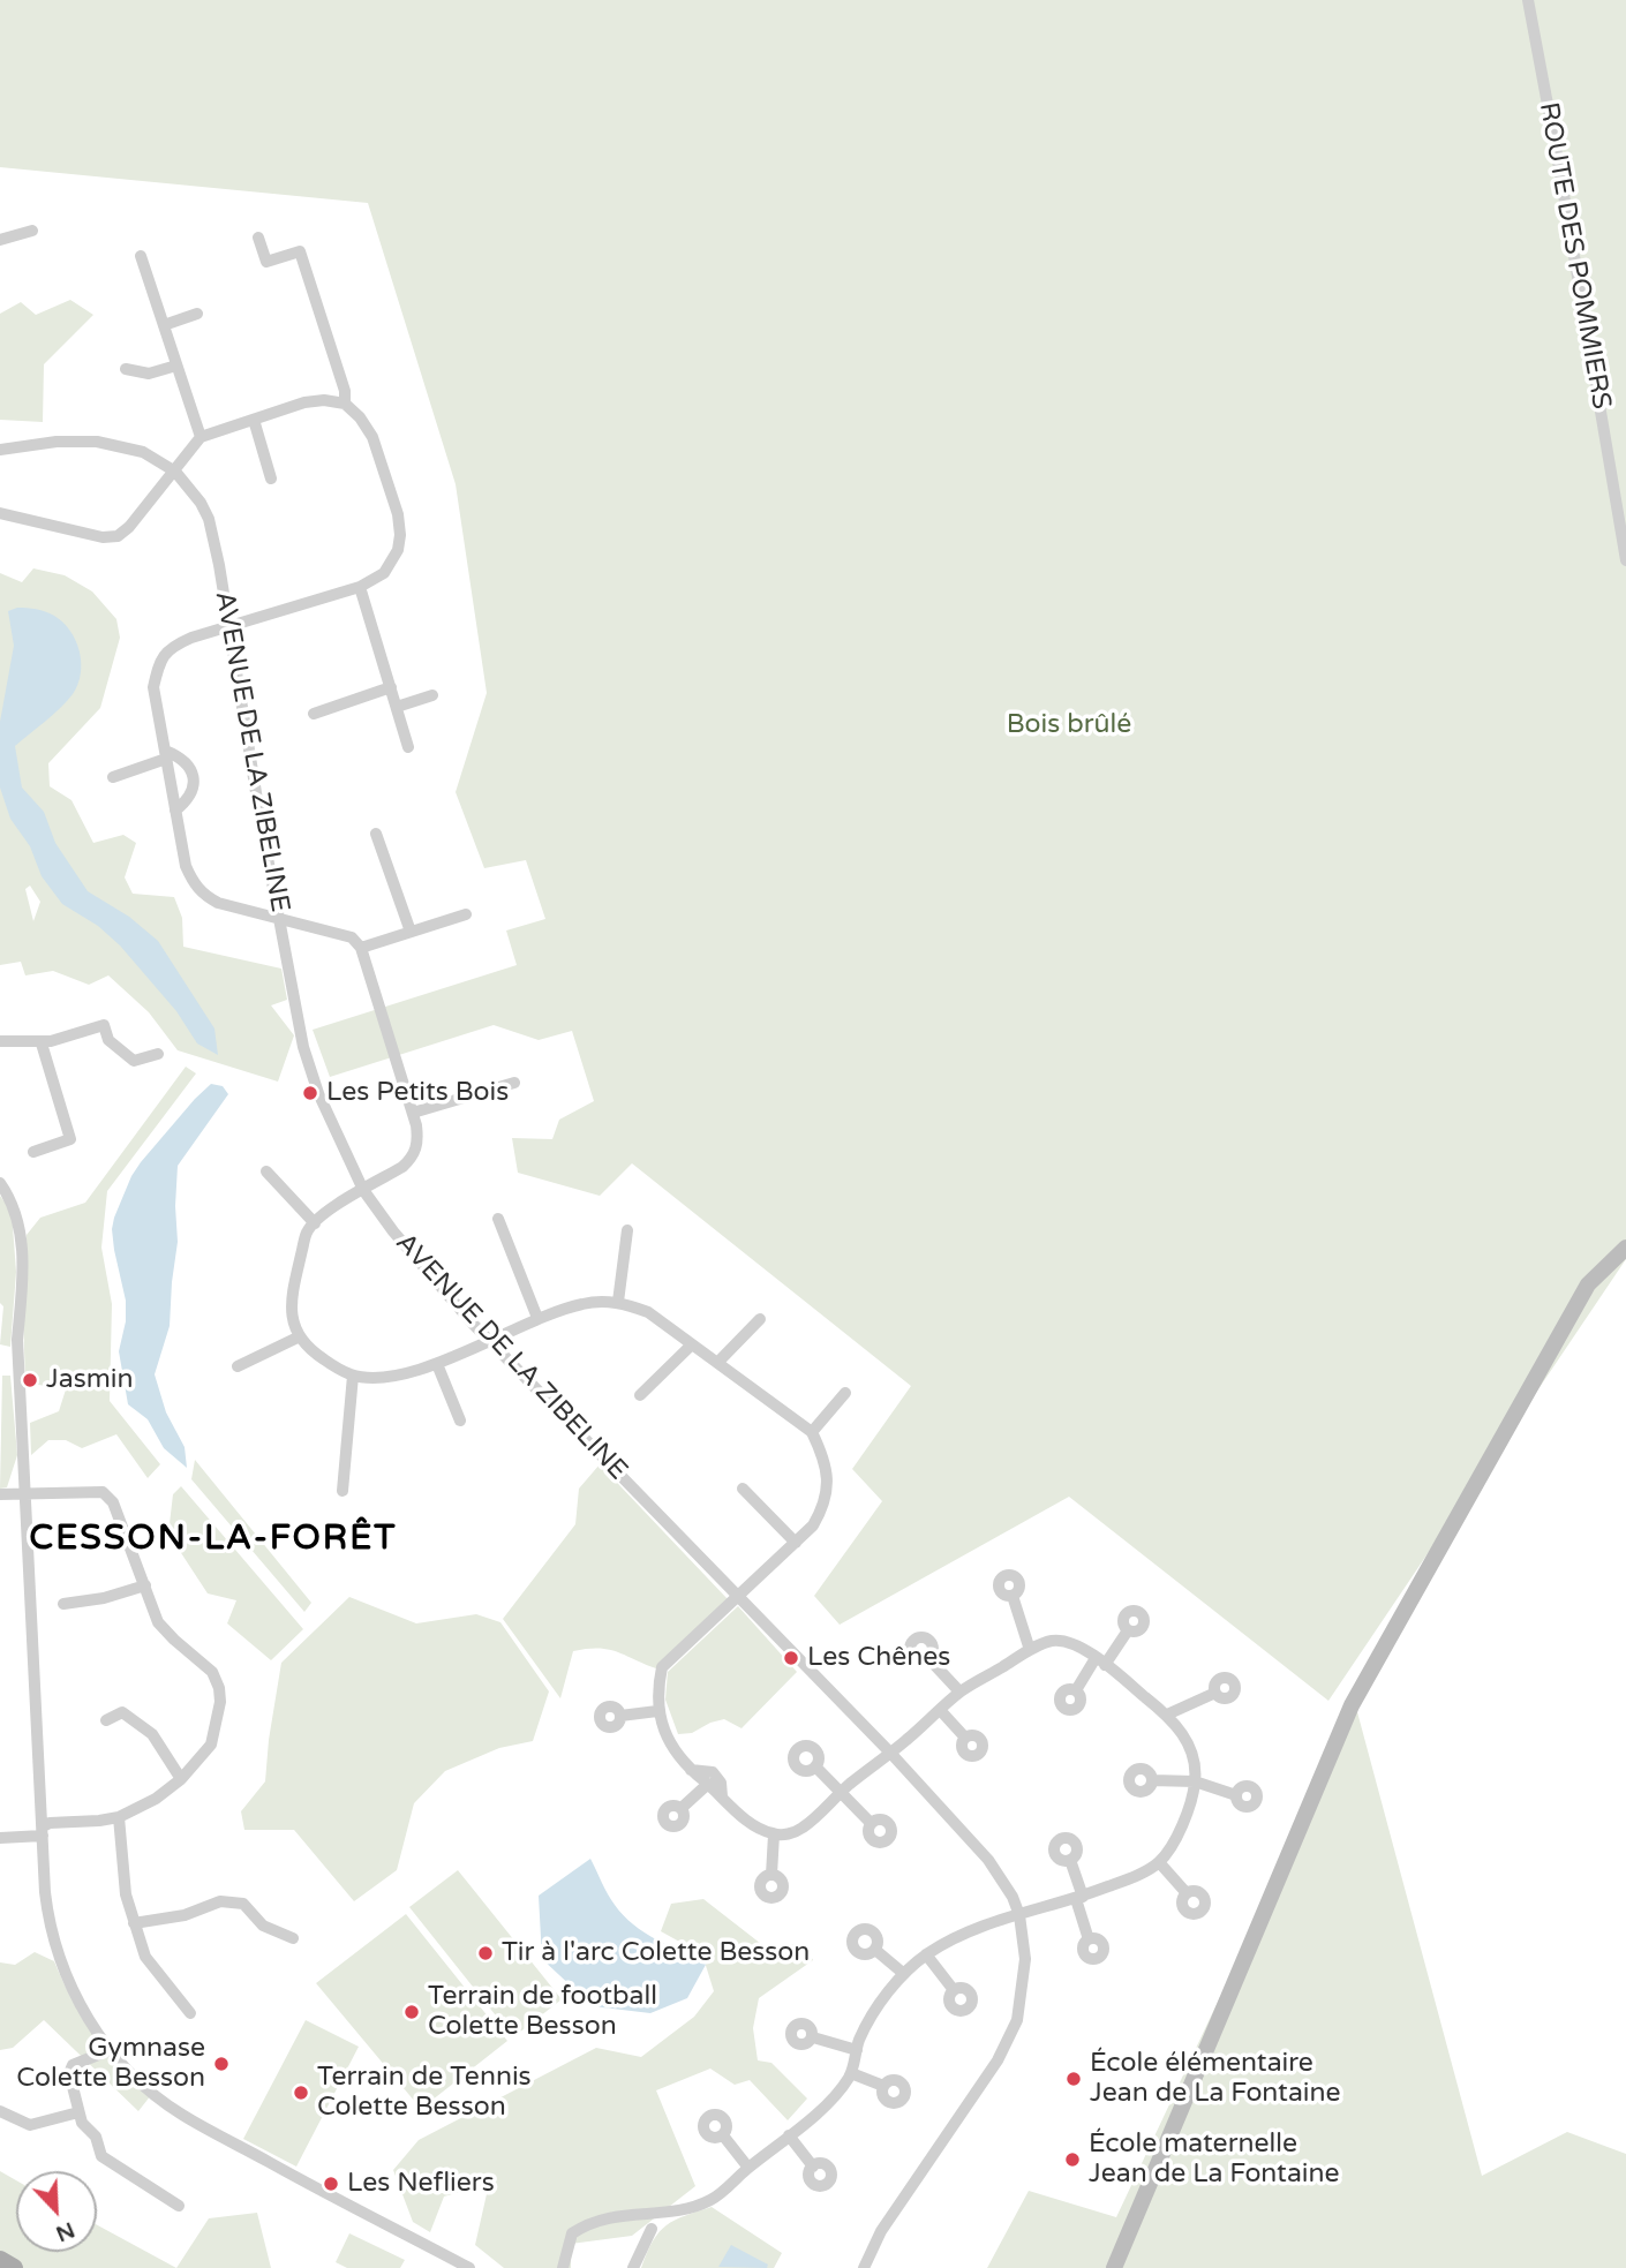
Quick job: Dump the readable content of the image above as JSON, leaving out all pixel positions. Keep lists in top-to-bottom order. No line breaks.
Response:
{"streets":{"street":["ROUTE DES POMMIERS","AVENUE DE LA ZIBELINE"]},"districts":["CESSON-LA-FORÊT"],"parks":["Bois brûlé"],"places":["Les Petits Bois","Jasmin","Les Chênes","Tir à l'arc Colette Besson","Terrain de football Colette Besson","Gymnase Colette Besson","École élémentaire Jean de La Fontaine","Terrain de Tennis Colette Besson","École maternelle Jean de La Fontaine","Les Nefliers"],"north":"bottom right"}
